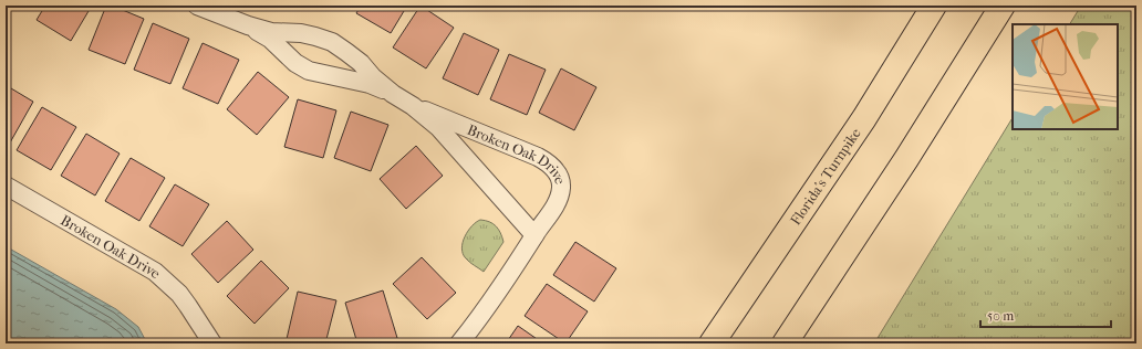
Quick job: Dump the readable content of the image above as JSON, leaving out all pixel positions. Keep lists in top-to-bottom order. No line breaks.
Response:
{"streets":{"highway":["Florida's Turnpike"],"street":["Broken Oak Drive"]},"scale_bar":"50 m"}
